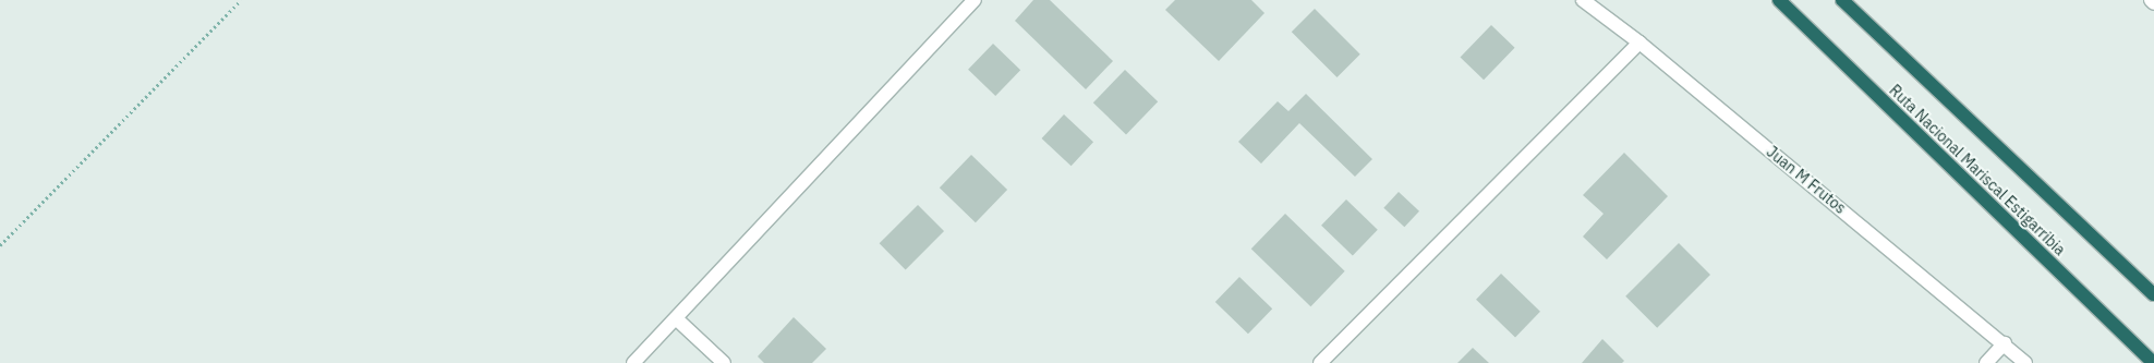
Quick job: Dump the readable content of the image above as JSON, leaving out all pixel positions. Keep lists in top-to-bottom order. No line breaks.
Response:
{"streets":{"highway":["Ruta Nacional Mariscal Estigarribia"],"street":["Juan M Frutos"]}}
